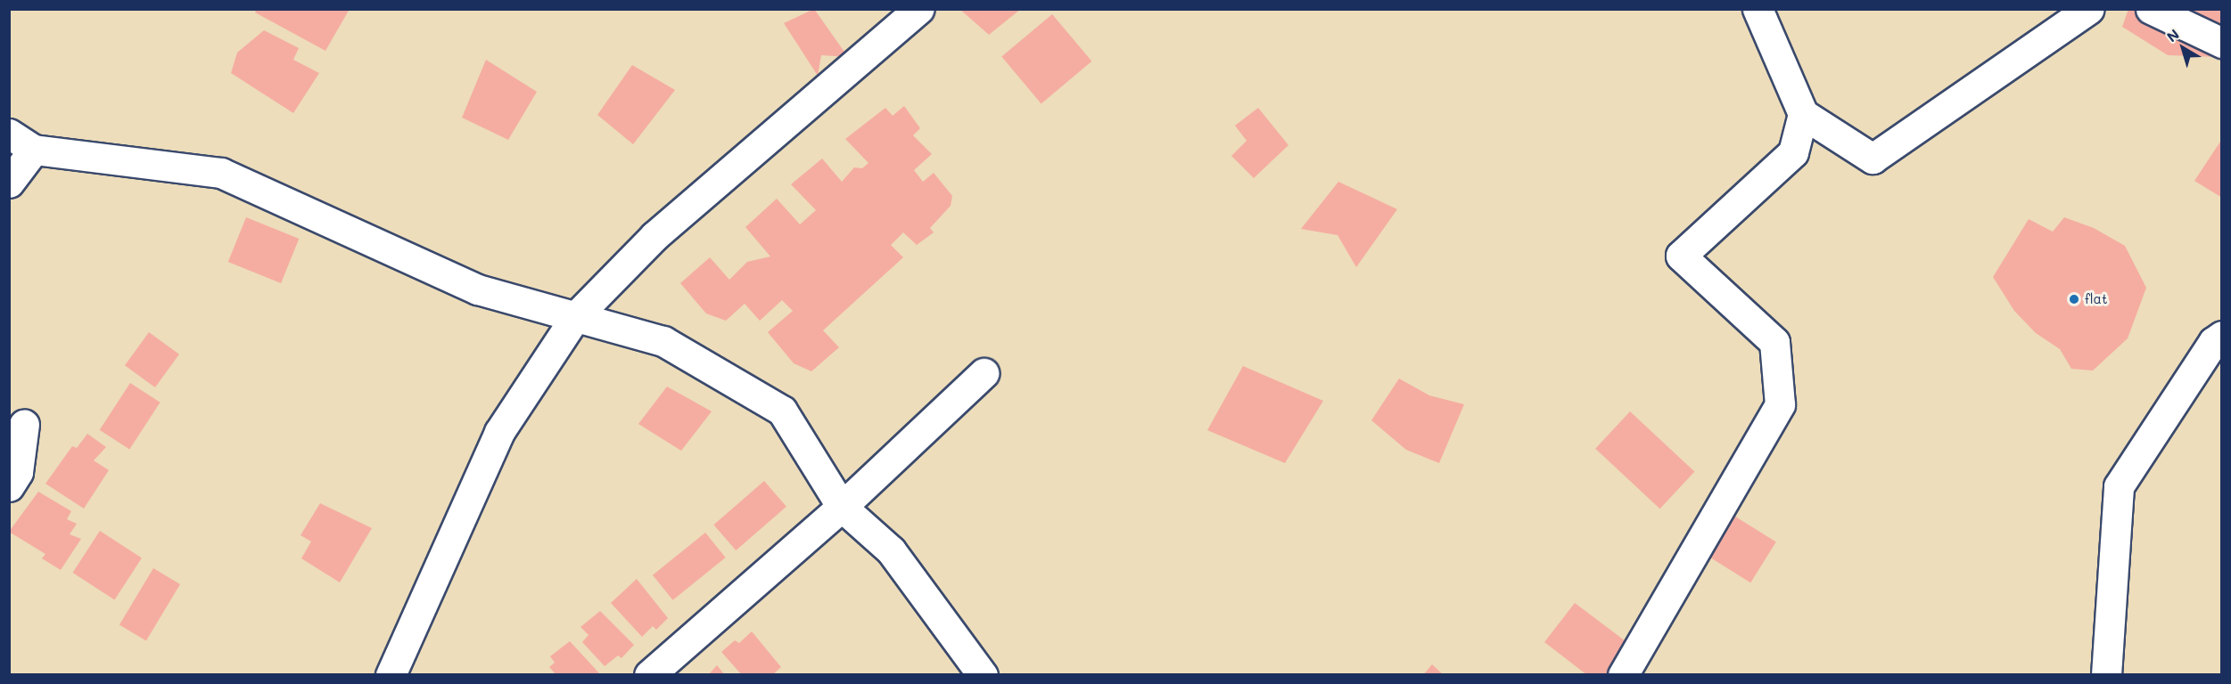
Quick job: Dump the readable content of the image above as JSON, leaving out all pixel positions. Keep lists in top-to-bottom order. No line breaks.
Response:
{"places":["flat"],"north":"top left"}
